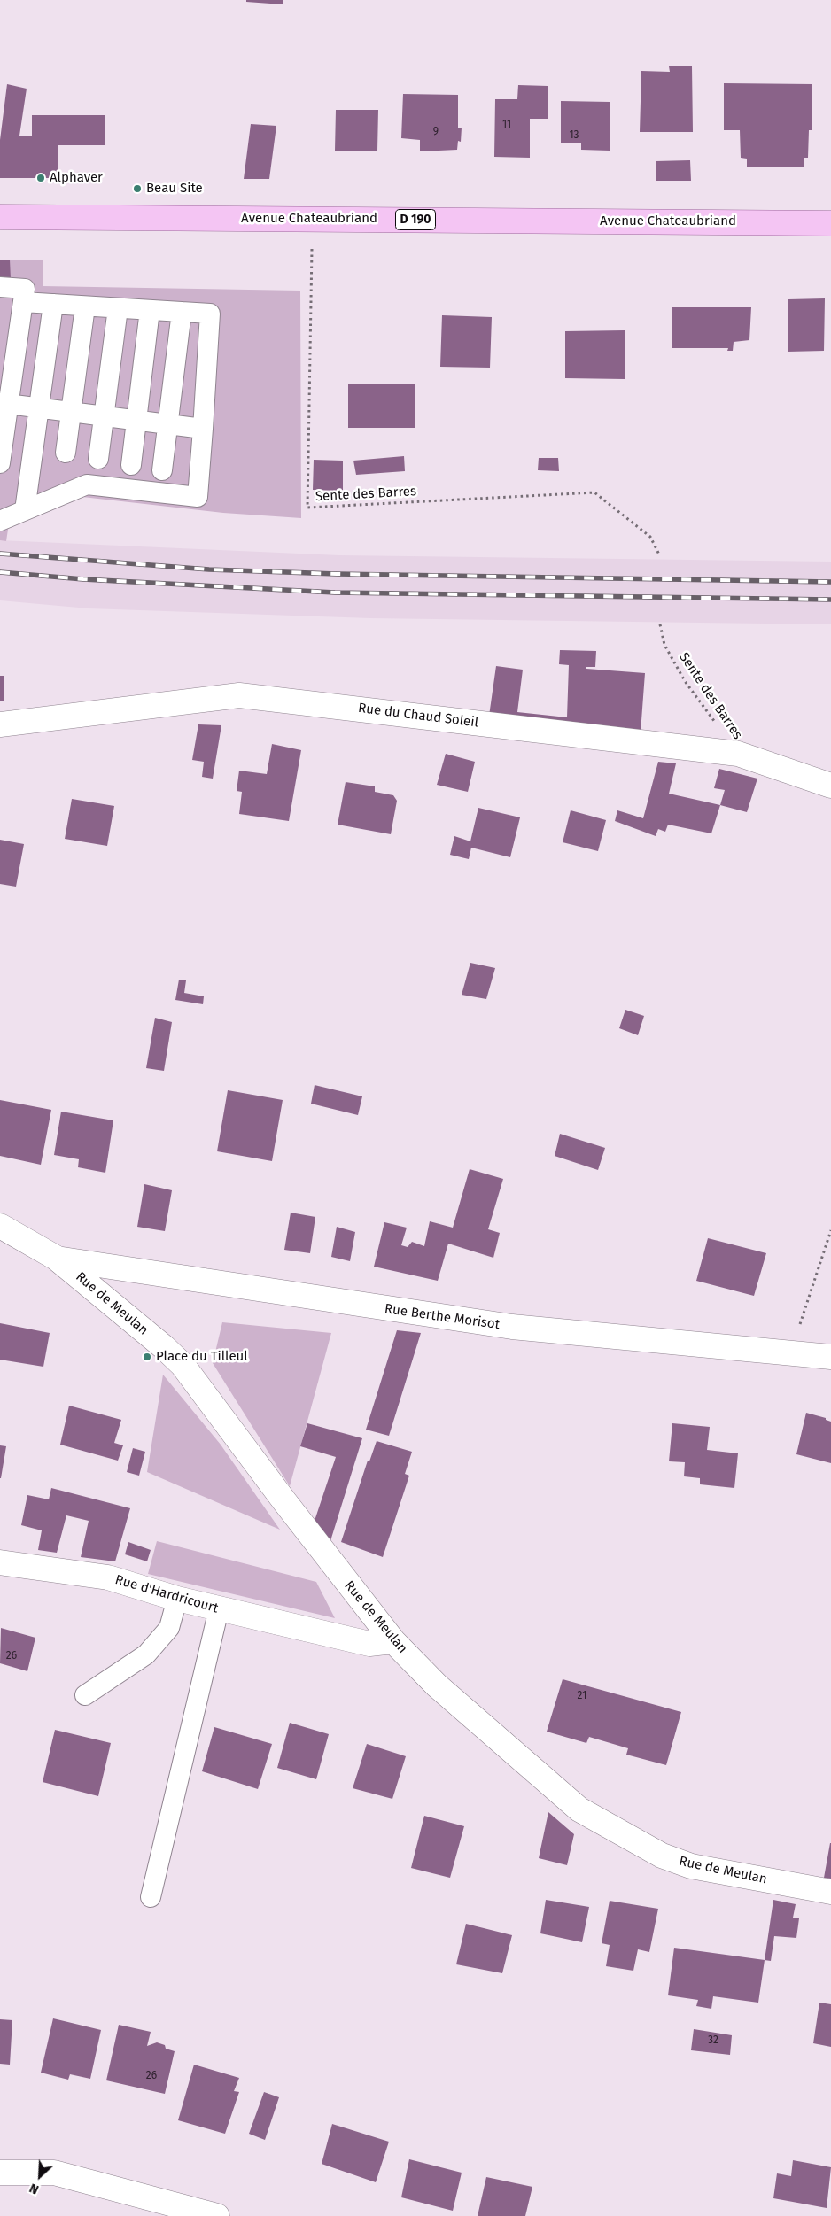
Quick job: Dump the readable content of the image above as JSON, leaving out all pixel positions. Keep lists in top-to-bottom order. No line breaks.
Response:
{"streets":{"main road":["Avenue Chateaubriand","D 190"],"street":["Rue du Chaud Soleil","Rue de Meulan","Rue Berthe Morisot","Rue d'Hardricourt"],"path":["Sente des Barres"]},"crossings":[["Avenue Chateaubriand","Sente des Barres"],["Sente des Barres","Rue du Chaud Soleil"],["Rue de Meulan","Rue Berthe Morisot"],["Rue de Meulan","Rue d'Hardricourt"]],"places":["Alphaver","Beau Site","Place du Tilleul"],"house_numbers":["11","9","13","26","21","32","26"],"north":"bottom left"}
